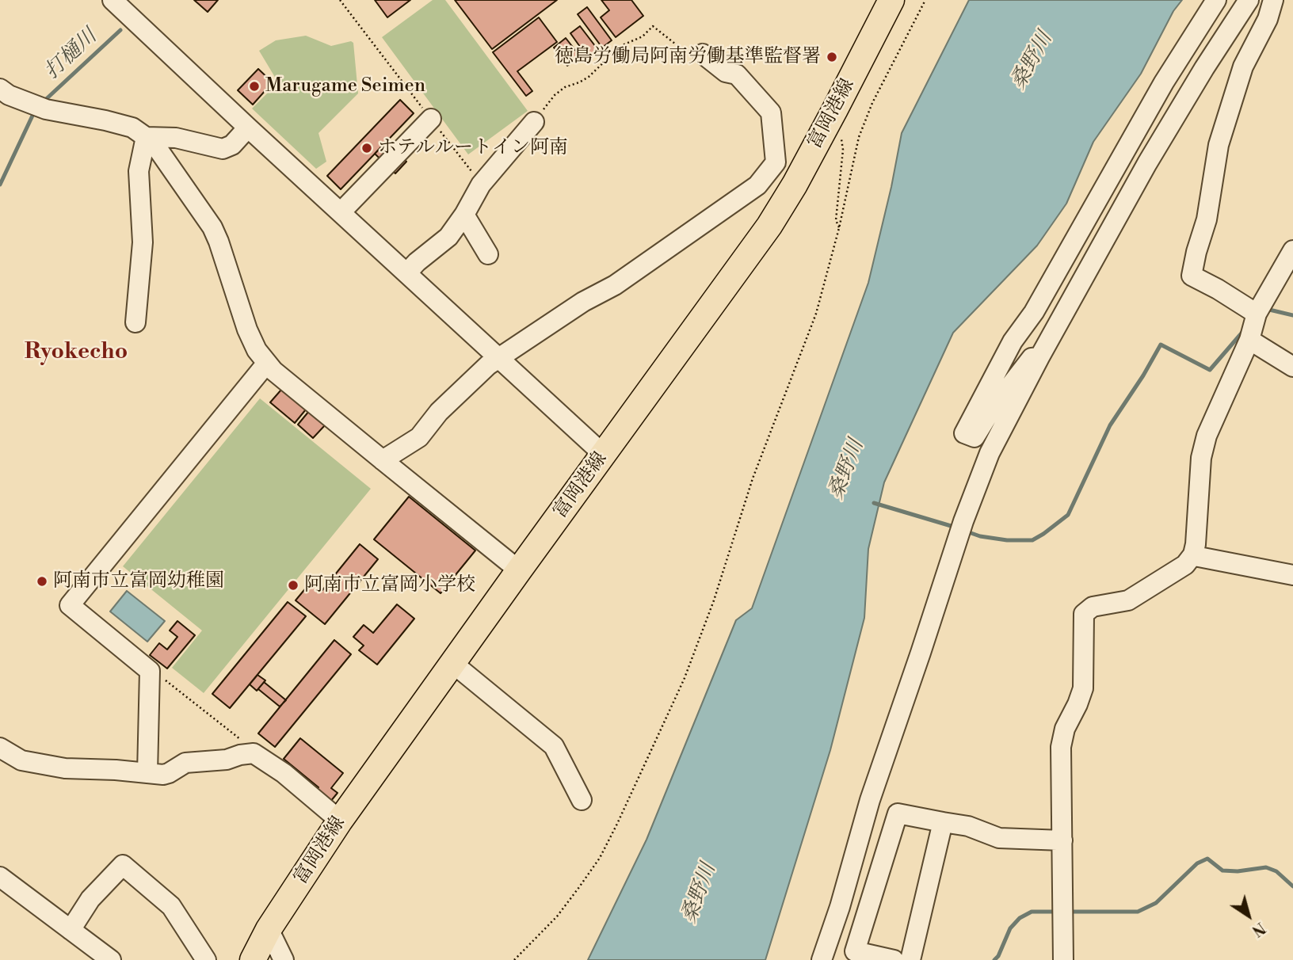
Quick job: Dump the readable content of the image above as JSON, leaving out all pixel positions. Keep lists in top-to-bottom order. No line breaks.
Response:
{"streets":{"main road":["富岡港線"]},"districts":["Ryokecho"],"water":["打樋川","桑野川"],"places":["徳島労働局阿南労働基準監督署","Marugame Seimen","ホテルルートイン阿南","阿南市立富岡幼稚園","阿南市立富岡小学校"],"north":"bottom right"}
